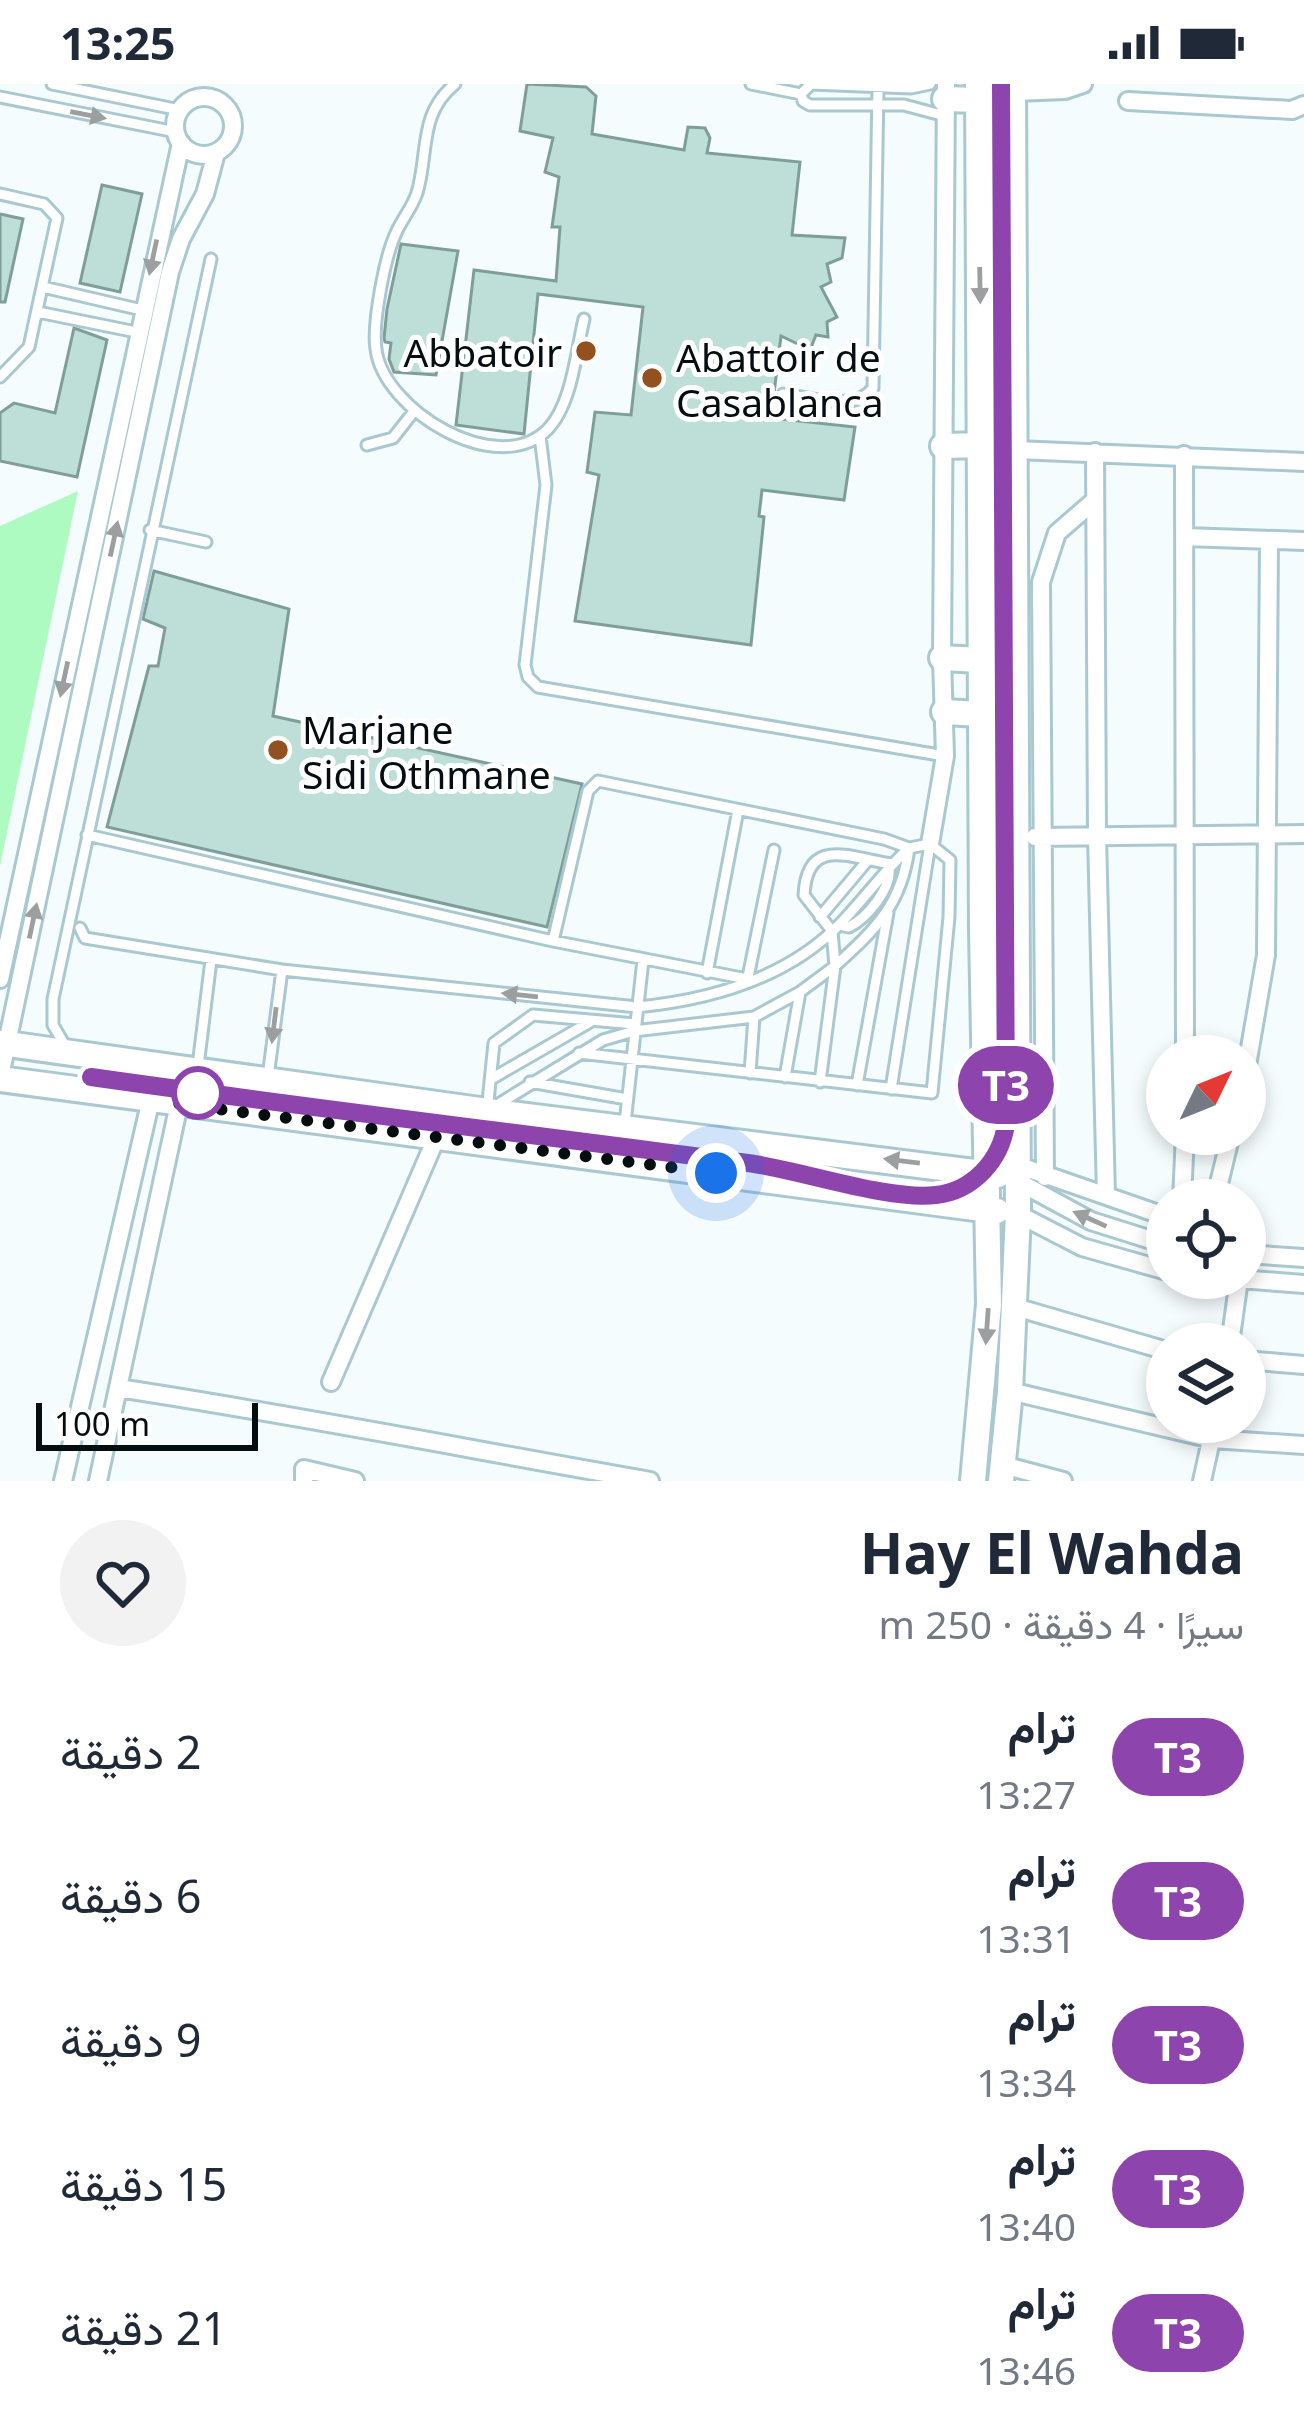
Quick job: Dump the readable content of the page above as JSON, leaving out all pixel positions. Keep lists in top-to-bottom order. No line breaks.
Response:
{"places":["Abbatoir","Abattoir de Casablanca","Marjane Sidi Othmane"],"lines":["tram line T3"],"scale_bar":"100 m","north":"top right","page":{"status":"13:25","on_map":"T3","scale":"100 m","heading":["Hay El Wahda","سيرًا · 4 دقيقة · 250 m"],"list":[{"mark":"T3","name":"ترام","note":"13:27","value":"2 دقيقة"},{"mark":"T3","name":"ترام","note":"13:31","value":"6 دقيقة"},{"mark":"T3","name":"ترام","note":"13:34","value":"9 دقيقة"},{"mark":"T3","name":"ترام","note":"13:40","value":"15 دقيقة"},{"mark":"T3","name":"ترام","note":"13:46","value":"21 دقيقة"}]}}
